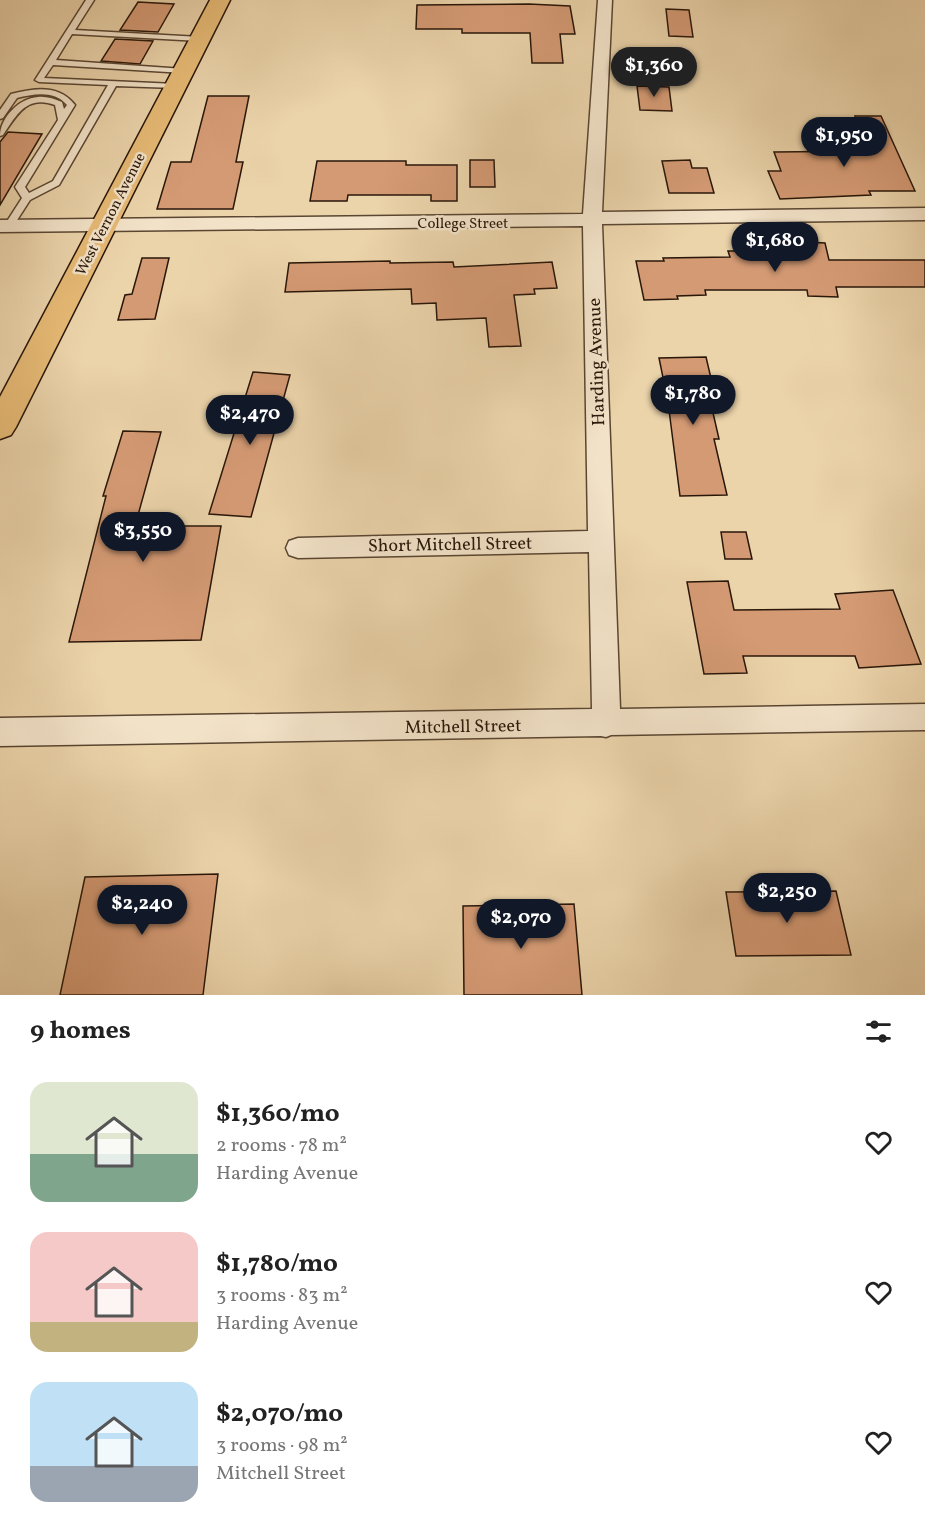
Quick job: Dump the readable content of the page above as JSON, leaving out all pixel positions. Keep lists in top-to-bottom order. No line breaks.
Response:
{"streets":{"main road":["West Vernon Avenue"],"street":["College Street","Harding Avenue","Short Mitchell Street","Mitchell Street"]},"crossings":[["West Vernon Avenue","College Street"],["College Street","Harding Avenue"],["Harding Avenue","Short Mitchell Street"],["Harding Avenue","Mitchell Street"]],"page":{"price":["$1,360","$1,950","$1,680","$1,780","$2,470","$3,550","$2,250","$2,240","$2,070"],"heading":"9 homes","list":[{"name":"$1,360/mo","note":"2 rooms · 78 m² · Harding Avenue"},{"name":"$1,780/mo","note":"3 rooms · 83 m² · Harding Avenue"},{"name":"$2,070/mo","note":"3 rooms · 98 m² · Mitchell Street"}]}}
